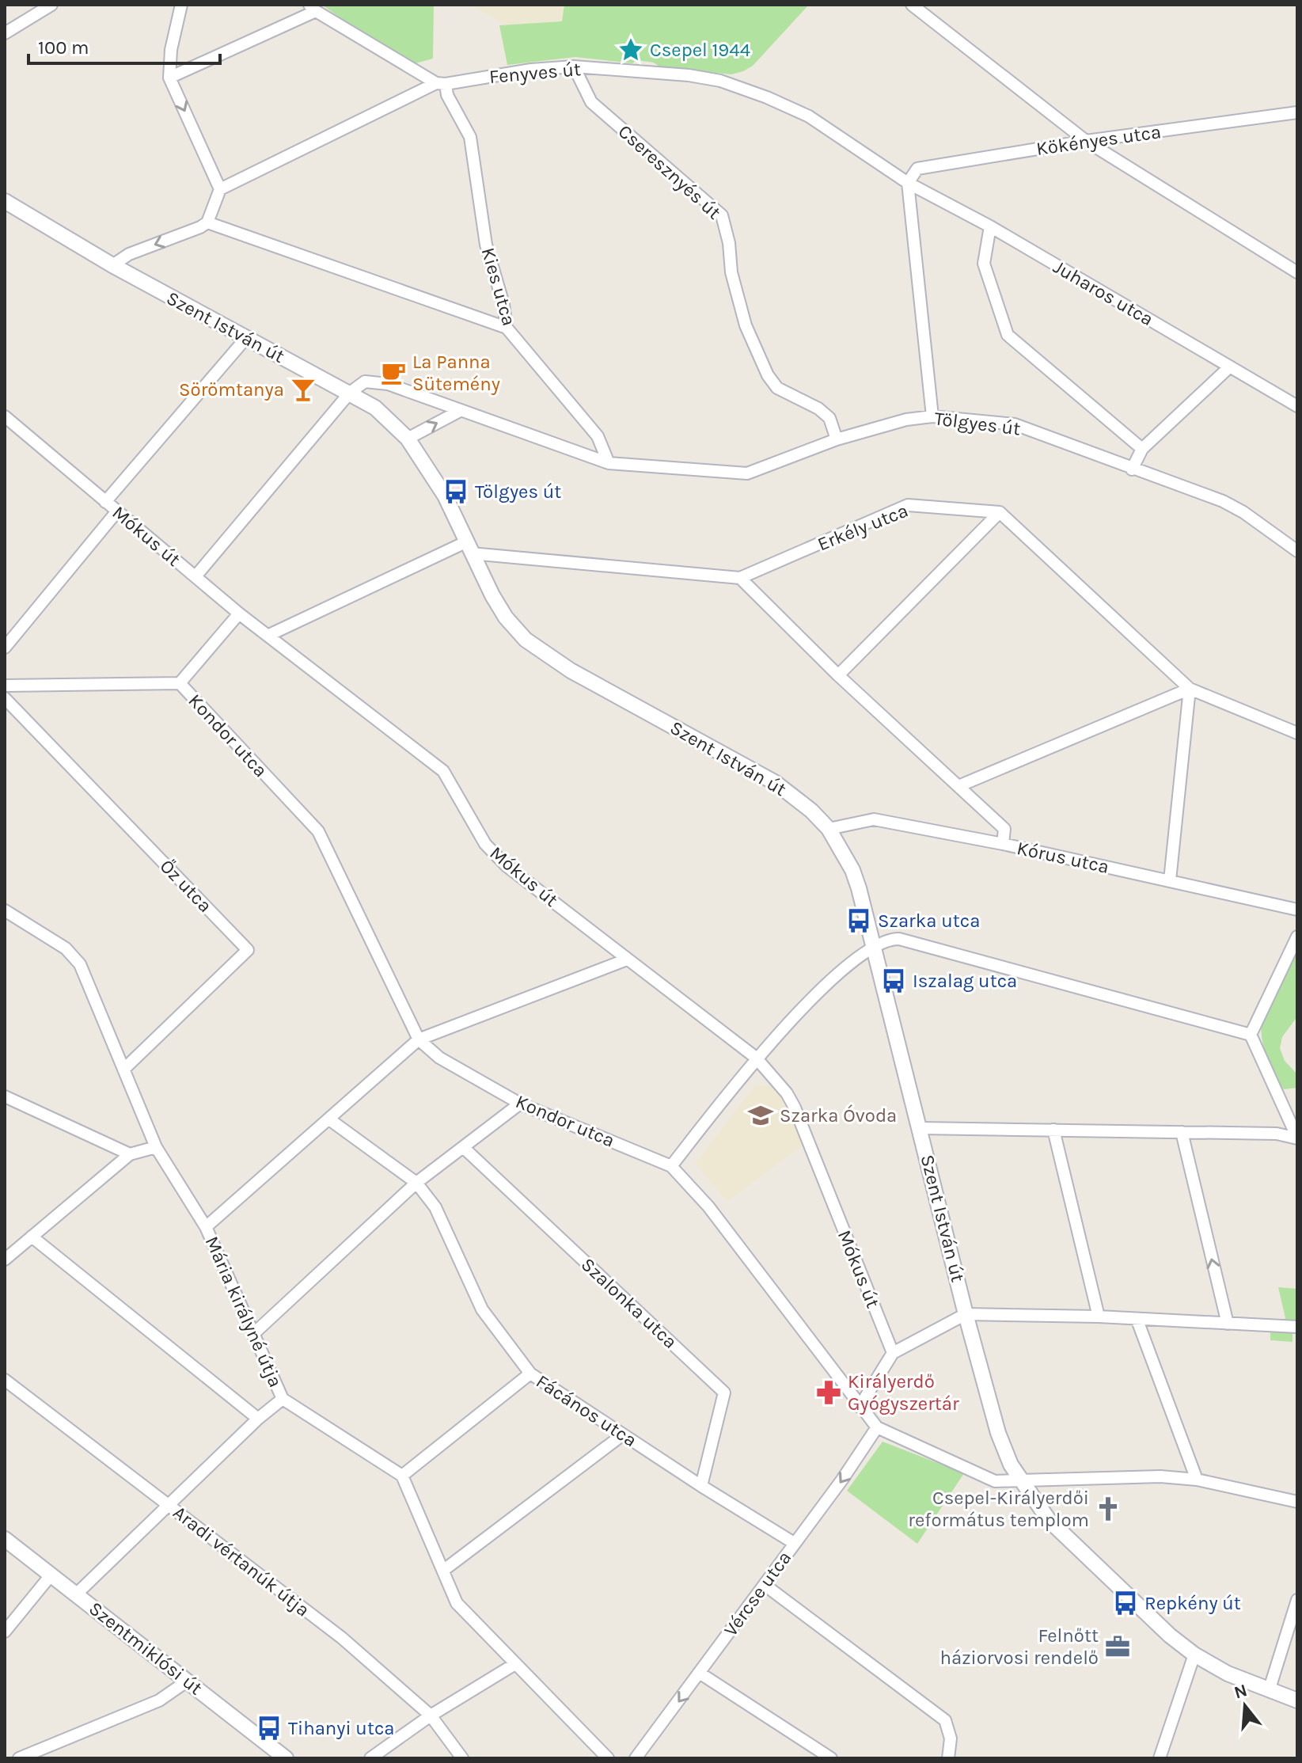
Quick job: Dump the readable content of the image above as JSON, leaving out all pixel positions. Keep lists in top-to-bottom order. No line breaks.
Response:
{"streets":{"street":["Fenyves út","Kökényes utca","Cseresznyés út","Kies utca","Juharos utca","Szent István út","Tölgyes út","Erkély utca","Mókus út","Kondor utca","Kórus utca","Őz utca","Szalonka utca","Mária királyné útja","Fácános utca","Aradi vértanúk útja","Vércse utca","Szentmiklósi út"]},"crossings":[["Fenyves út","Kökényes utca"],["Fenyves út","Cseresznyés út"],["Fenyves út","Kies utca"],["Fenyves út","Juharos utca"],["Kökényes utca","Juharos utca"],["Cseresznyés út","Tölgyes út"],["Kies utca","Tölgyes út"],["Szent István út","Tölgyes út"],["Szent István út","Erkély utca"],["Szent István út","Kondor utca"],["Szent István út","Kórus utca"],["Kondor utca","Vércse utca"],["Őz utca","Mária királyné útja"],["Szalonka utca","Fácános utca"],["Fácános utca","Vércse utca"]],"one_way":["Vércse utca"],"places":{"place":["Csepel 1944"],"cafe":["La Panna Sütemény"],"bar":["Sörömtanya"],"bus stop":["Tölgyes út","Szarka utca","Iszalag utca","Repkény út","Tihanyi utca"],"school or university":["Szarka Óvoda"],"pharmacy":["Királyerdő Gyógyszertár"],"church":["Csepel-Királyerdői református templom"],"office":["Felnőtt háziorvosi rendelő"]},"scale_bar":"100 m","north":"top"}
